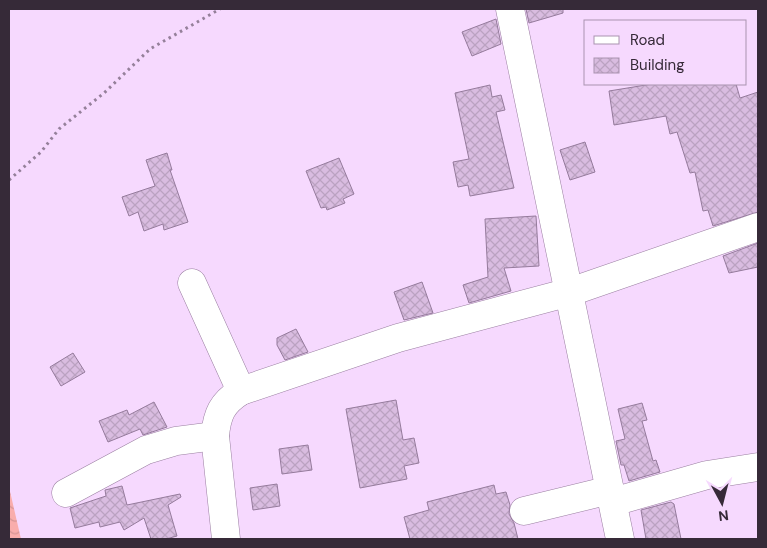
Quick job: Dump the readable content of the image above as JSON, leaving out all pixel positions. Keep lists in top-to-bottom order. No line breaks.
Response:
{"legend":["Road","Building"],"north":"bottom"}
